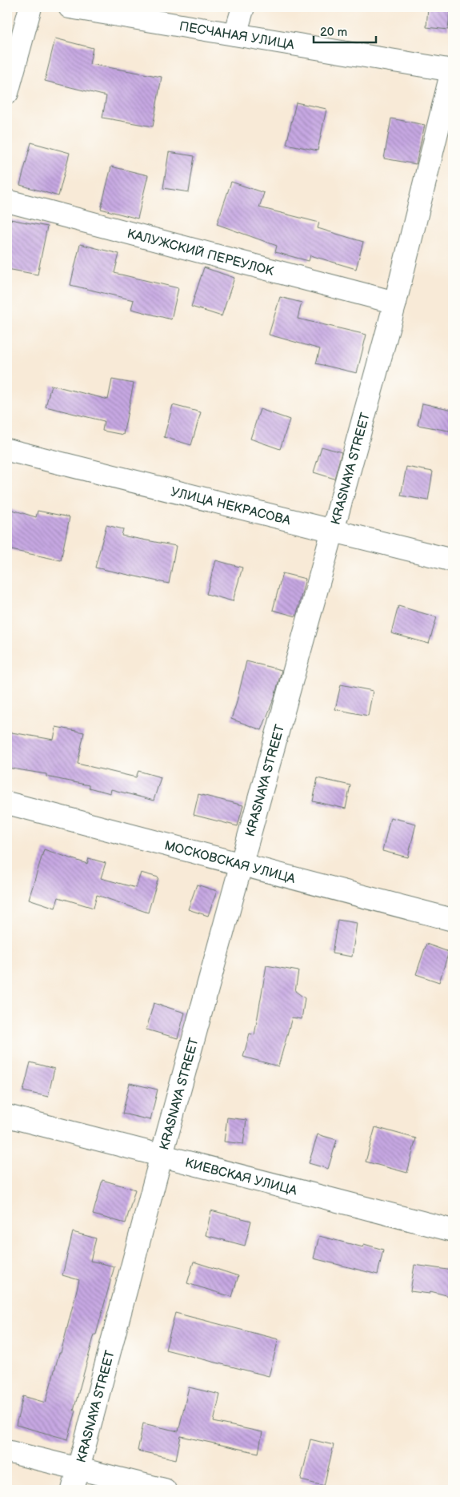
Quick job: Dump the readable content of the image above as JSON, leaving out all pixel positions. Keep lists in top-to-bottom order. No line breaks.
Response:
{"streets":{"street":["ПЕСЧАНАЯ УЛИЦА","КАЛУЖСКИЙ ПЕРЕУЛОК","KRASNAYA STREET","УЛИЦА НЕКРАСОВА","МОСКОВСКАЯ УЛИЦА","КИЕВСКАЯ УЛИЦА"]},"crossings":[["ПЕСЧАНАЯ УЛИЦА","KRASNAYA STREET"],["КАЛУЖСКИЙ ПЕРЕУЛОК","KRASNAYA STREET"],["KRASNAYA STREET","УЛИЦА НЕКРАСОВА"],["KRASNAYA STREET","МОСКОВСКАЯ УЛИЦА"],["KRASNAYA STREET","КИЕВСКАЯ УЛИЦА"]],"scale_bar":"20 m"}
